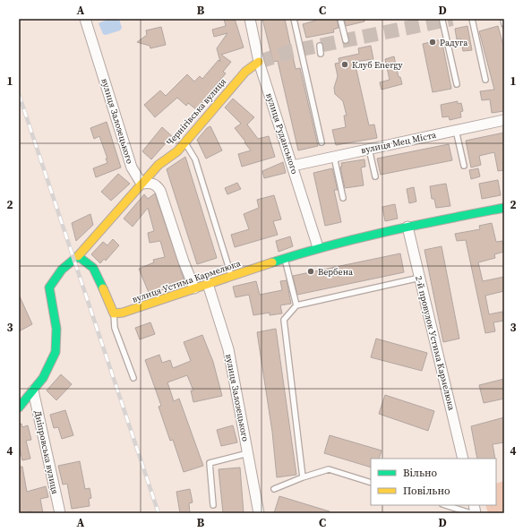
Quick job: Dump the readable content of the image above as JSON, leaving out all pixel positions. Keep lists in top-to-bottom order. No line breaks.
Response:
{"streets":{"street":["Чернігівська вулиця","вулиця Залозецького","вулиця Руданського","вулиця Мец Міста","вулиця Устима Кармелюка","2-й провулок Устима Кармелюка","Дніпровська вулиця"]},"crossings":[["Чернігівська вулиця","вулиця Залозецького"],["Чернігівська вулиця","вулиця Руданського"],["вулиця Залозецького","вулиця Устима Кармелюка"],["вулиця Руданського","вулиця Мец Міста"],["вулиця Руданського","вулиця Устима Кармелюка"],["вулиця Устима Кармелюка","2-й провулок Устима Кармелюка"]],"places":["Радуга","Клуб Energy","Вербена"],"legend":["Вільно","Повільно"],"grid":{"columns":["A","B","C","D"],"rows":["1","2","3","4"]}}
